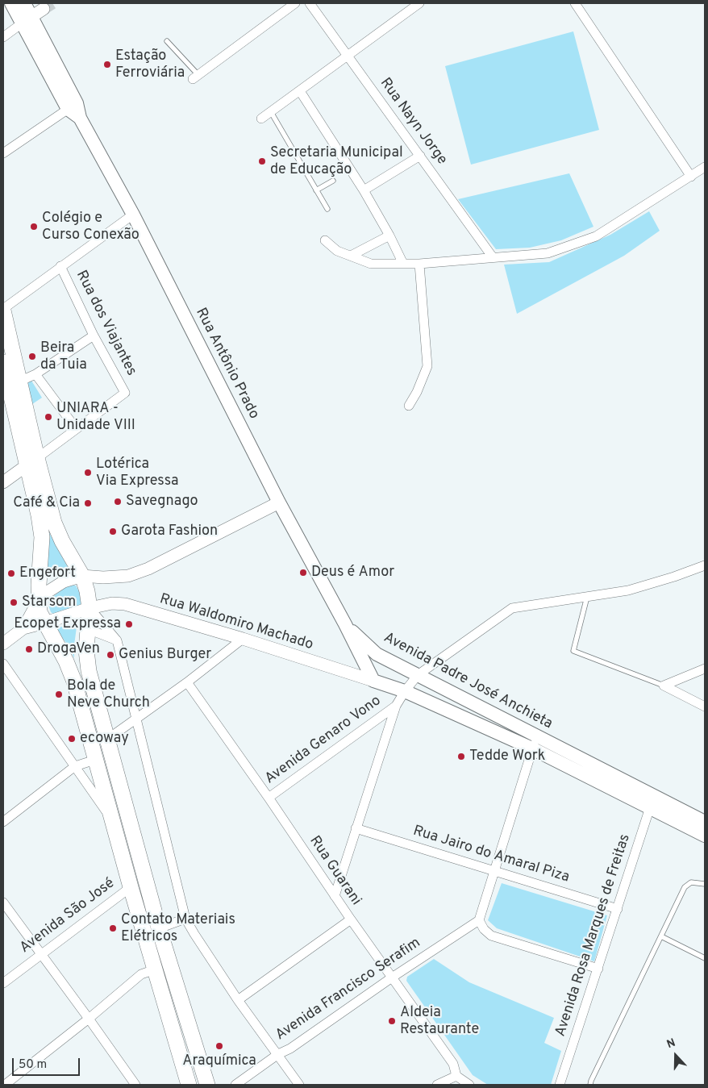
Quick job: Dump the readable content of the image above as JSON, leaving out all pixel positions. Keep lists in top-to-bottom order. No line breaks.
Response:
{"streets":{"main road":["Rua Antônio Prado","Avenida Padre José Anchieta"],"street":["Rua Nayn Jorge","Rua dos Viajantes","Rua Waldomiro Machado","Avenida Genaro Vono","Rua Jairo do Amaral Piza","Rua Guarani","Avenida São José","Avenida Rosa Marques de Freitas","Avenida Francisco Serafim"]},"crossings":[["Rua Antônio Prado","Avenida Padre José Anchieta"],["Rua Waldomiro Machado","Avenida Padre José Anchieta"],["Avenida Padre José Anchieta","Avenida Rosa Marques de Freitas"],["Avenida Genaro Vono","Rua Guarani"],["Rua Jairo do Amaral Piza","Avenida Rosa Marques de Freitas"],["Rua Guarani","Avenida Francisco Serafim"]],"places":["Estação Ferroviária","Secretaria Municipal de Educação","Colégio e Curso Conexão","Beira da Tuia","UNIARA - Unidade VIII","Lotérica Via Expressa","Savegnago","Café & Cia","Garota Fashion","Deus é Amor","Engefort","Starsom","Ecopet Expressa","DrogaVen","Genius Burger","Bola de Neve Church","ecoway","Tedde Work","Contato Materiais Elétricos","Aldeia Restaurante","Araquímica"],"scale_bar":"50 m","north":"top"}
